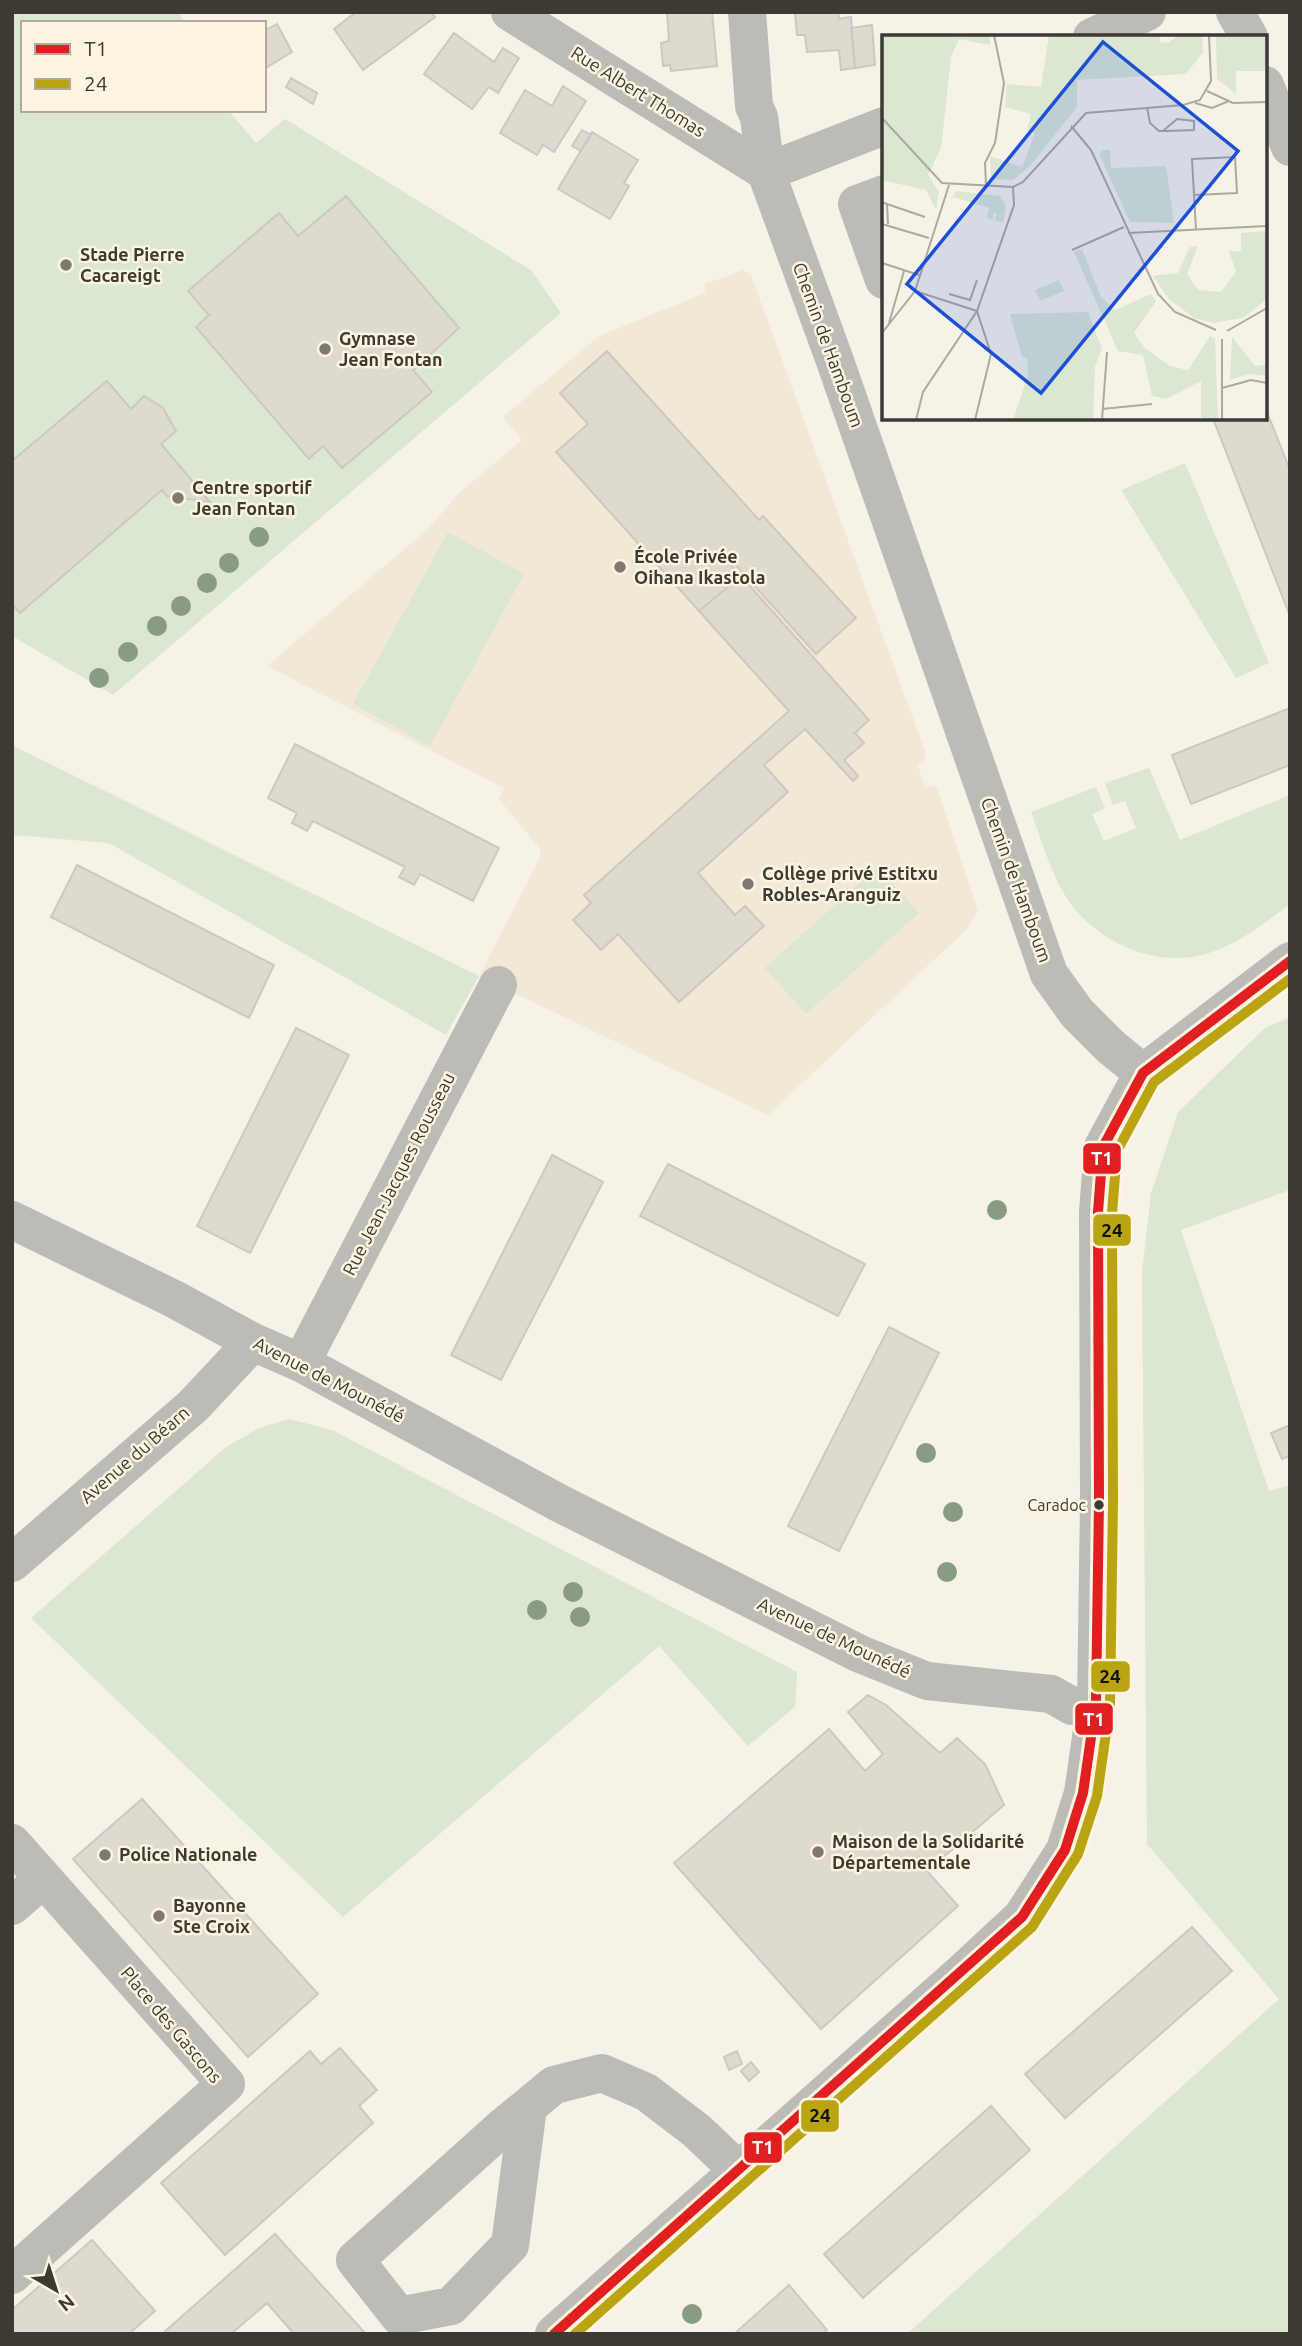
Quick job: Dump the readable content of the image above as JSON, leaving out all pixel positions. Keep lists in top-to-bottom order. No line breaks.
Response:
{"streets":{"street":["Rue Albert Thomas","Chemin de Hamboum","Rue Jean-Jacques Rousseau","Avenue de Mounédé","Avenue du Béarn","Place des Gascons"]},"crossings":[["Rue Albert Thomas","Chemin de Hamboum"],["Rue Jean-Jacques Rousseau","Avenue de Mounédé"],["Avenue de Mounédé","Avenue du Béarn"]],"places":["Stade Pierre Cacareigt","Gymnase Jean Fontan","Centre sportif Jean Fontan","École Privée Oihana Ikastola","Collège privé Estitxu Robles-Aranguiz","Caradoc","Maison de la Solidarité Départementale","Police Nationale","Bayonne Ste Croix"],"lines":["transit line T1","transit line 24"],"legend":["T1","24"],"north":"bottom right"}
